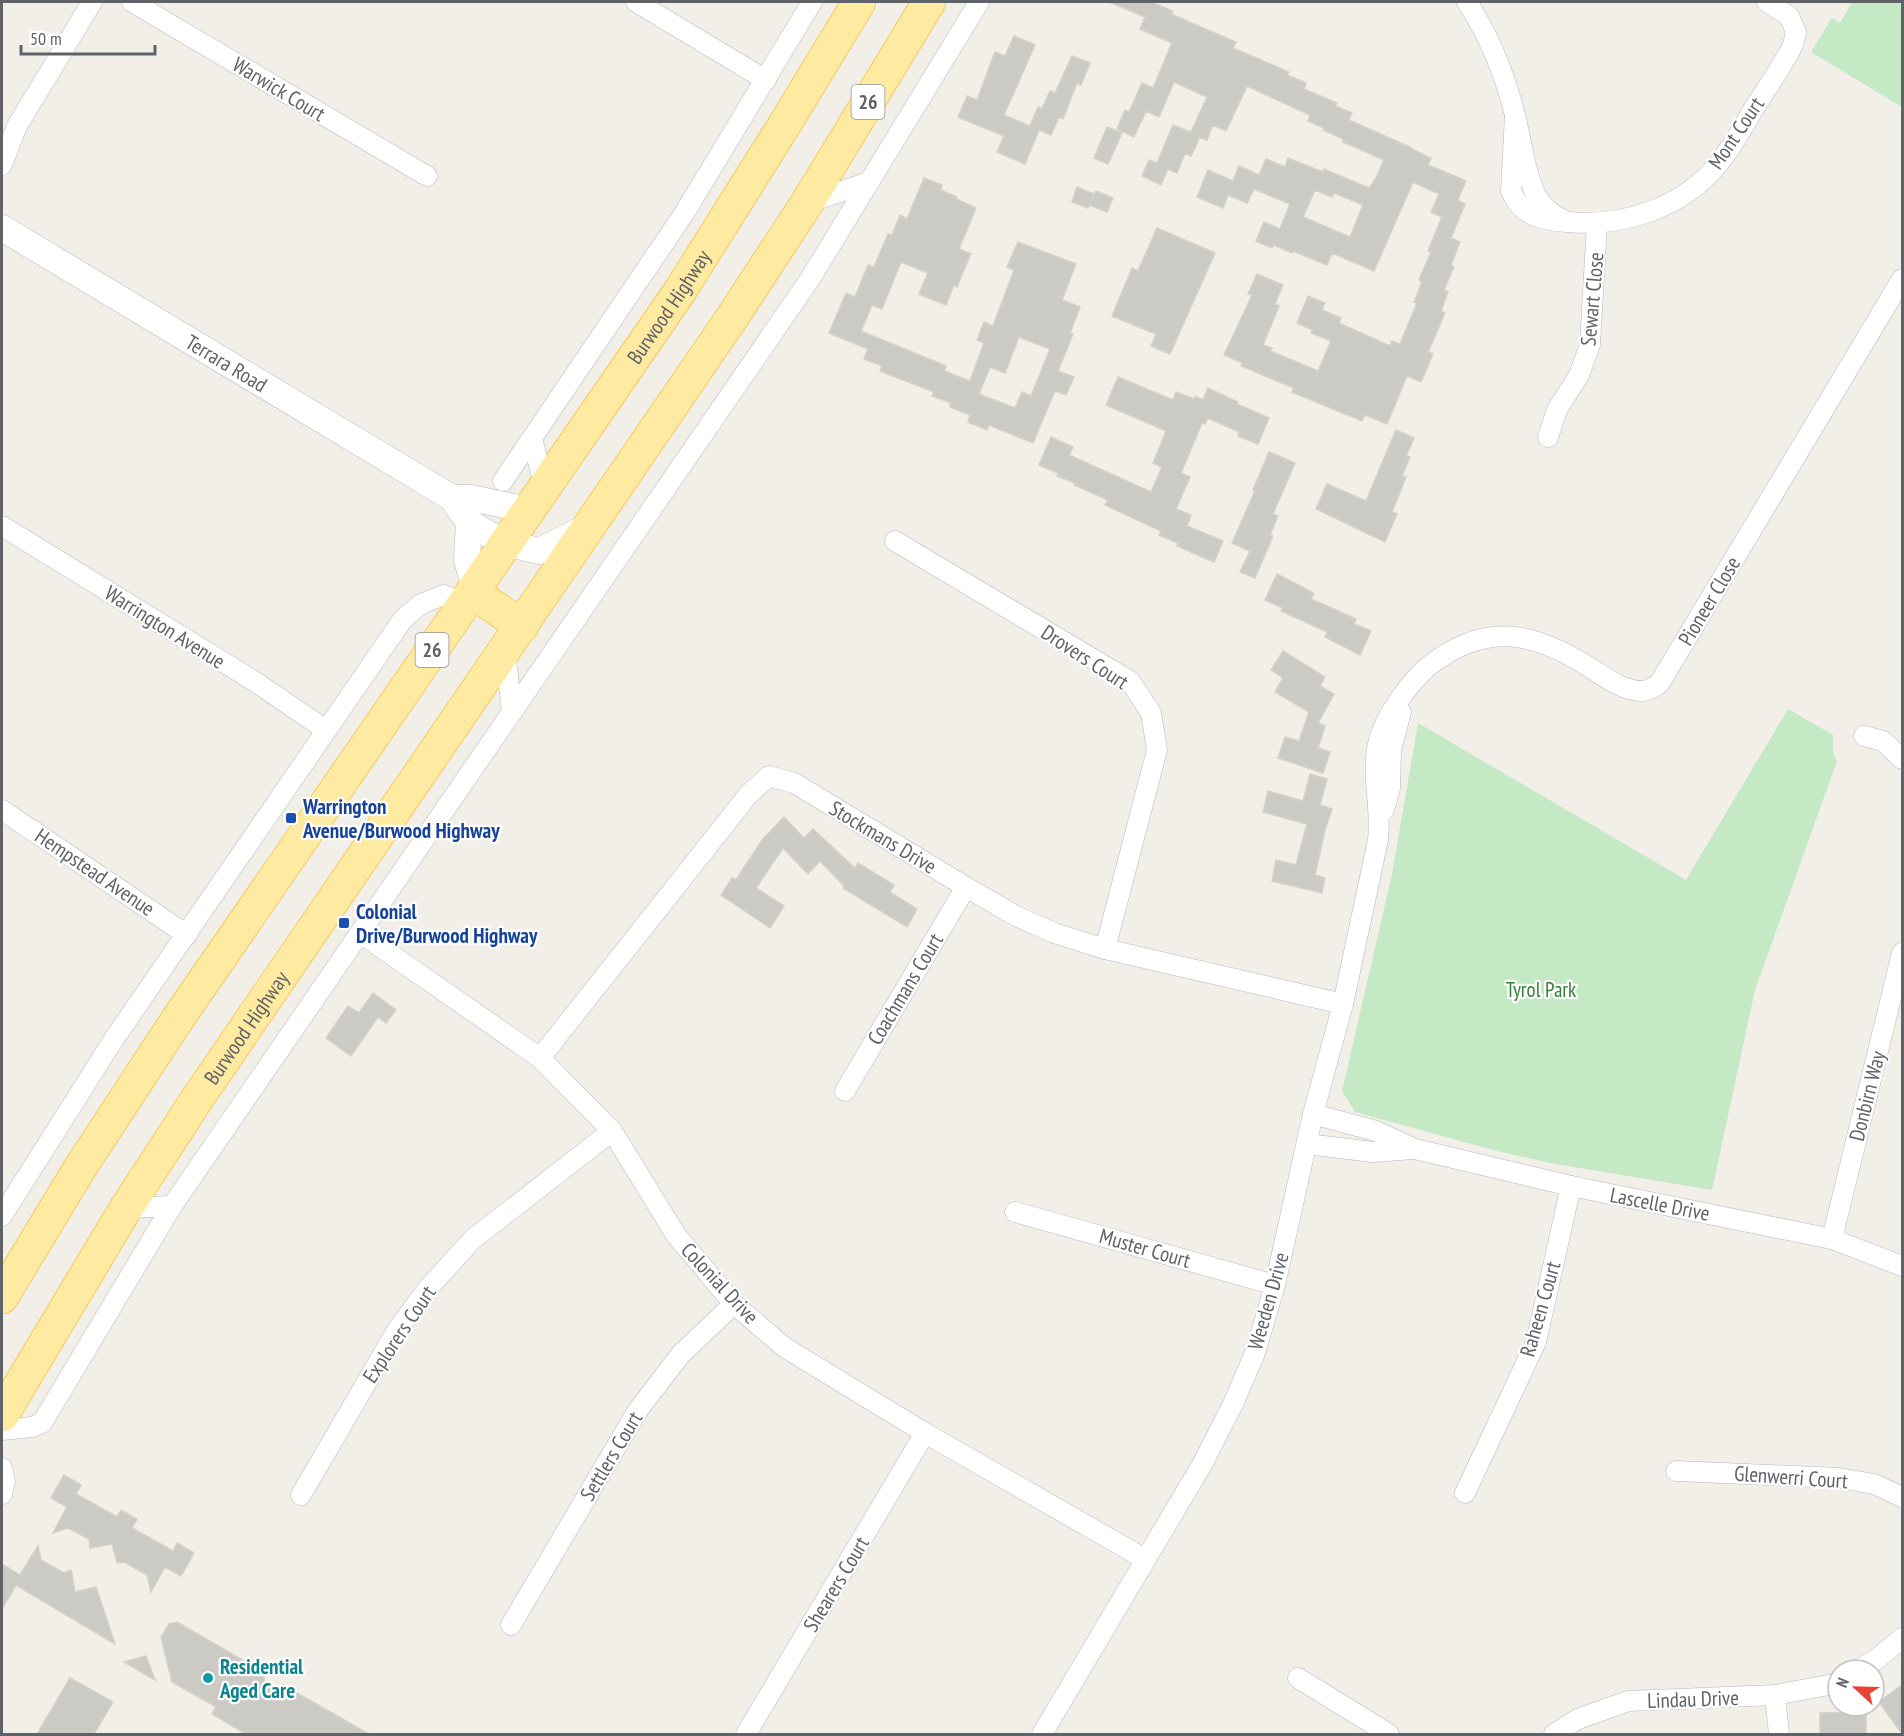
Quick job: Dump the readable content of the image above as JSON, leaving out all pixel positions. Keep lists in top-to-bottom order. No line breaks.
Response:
{"streets":{"highway":["26","Burwood Highway"],"street":["Warwick Court","Mont Court","Sewart Close","Terrara Road","Pioneer Close","Warrington Avenue","Drovers Court","Stockmans Drive","Hempstead Avenue","Coachmans Court","Donbirn Way","Lascelle Drive","Muster Court","Colonial Drive","Weeden Drive","Raheen Court","Explorers Court","Settlers Court","Glenwerri Court","Shearers Court","Lindau Drive"]},"crossings":[["Mont Court","Sewart Close"],["Burwood Highway","Terrara Road"],["Burwood Highway","Colonial Drive"],["Pioneer Close","Weeden Drive"],["Drovers Court","Stockmans Drive"],["Stockmans Drive","Coachmans Court"],["Stockmans Drive","Colonial Drive"],["Stockmans Drive","Weeden Drive"],["Donbirn Way","Lascelle Drive"],["Lascelle Drive","Weeden Drive"],["Lascelle Drive","Raheen Court"],["Muster Court","Weeden Drive"],["Colonial Drive","Weeden Drive"],["Colonial Drive","Explorers Court"],["Colonial Drive","Settlers Court"],["Colonial Drive","Shearers Court"]],"parks":["Tyrol Park"],"places":{"transit":["Warrington Avenue/Burwood Highway","Colonial Drive/Burwood Highway"],"other":["Residential Aged Care"]},"scale_bar":"50 m","north":"left"}
